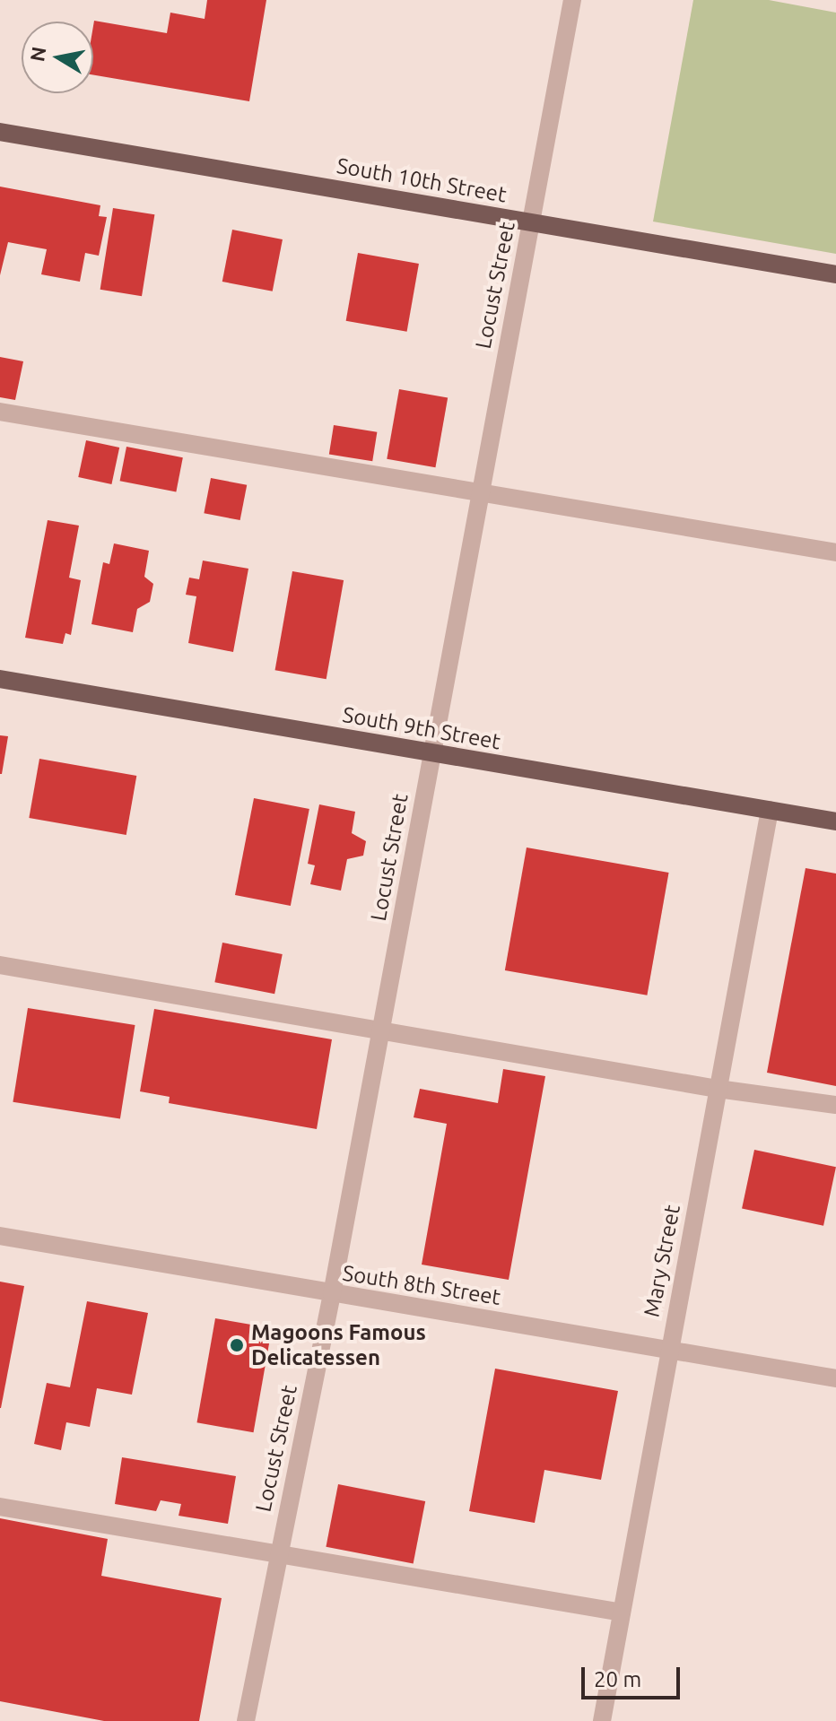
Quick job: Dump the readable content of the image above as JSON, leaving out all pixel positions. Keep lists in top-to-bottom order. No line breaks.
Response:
{"streets":{"main road":["South 10th Street","South 9th Street"],"street":["Locust Street","Mary Street","South 8th Street"]},"crossings":[["South 10th Street","Locust Street"],["Locust Street","South 9th Street"],["Locust Street","South 8th Street"],["South 9th Street","Mary Street"],["Mary Street","South 8th Street"]],"places":["Magoons Famous Delicatessen"],"scale_bar":"20 m","north":"left"}
